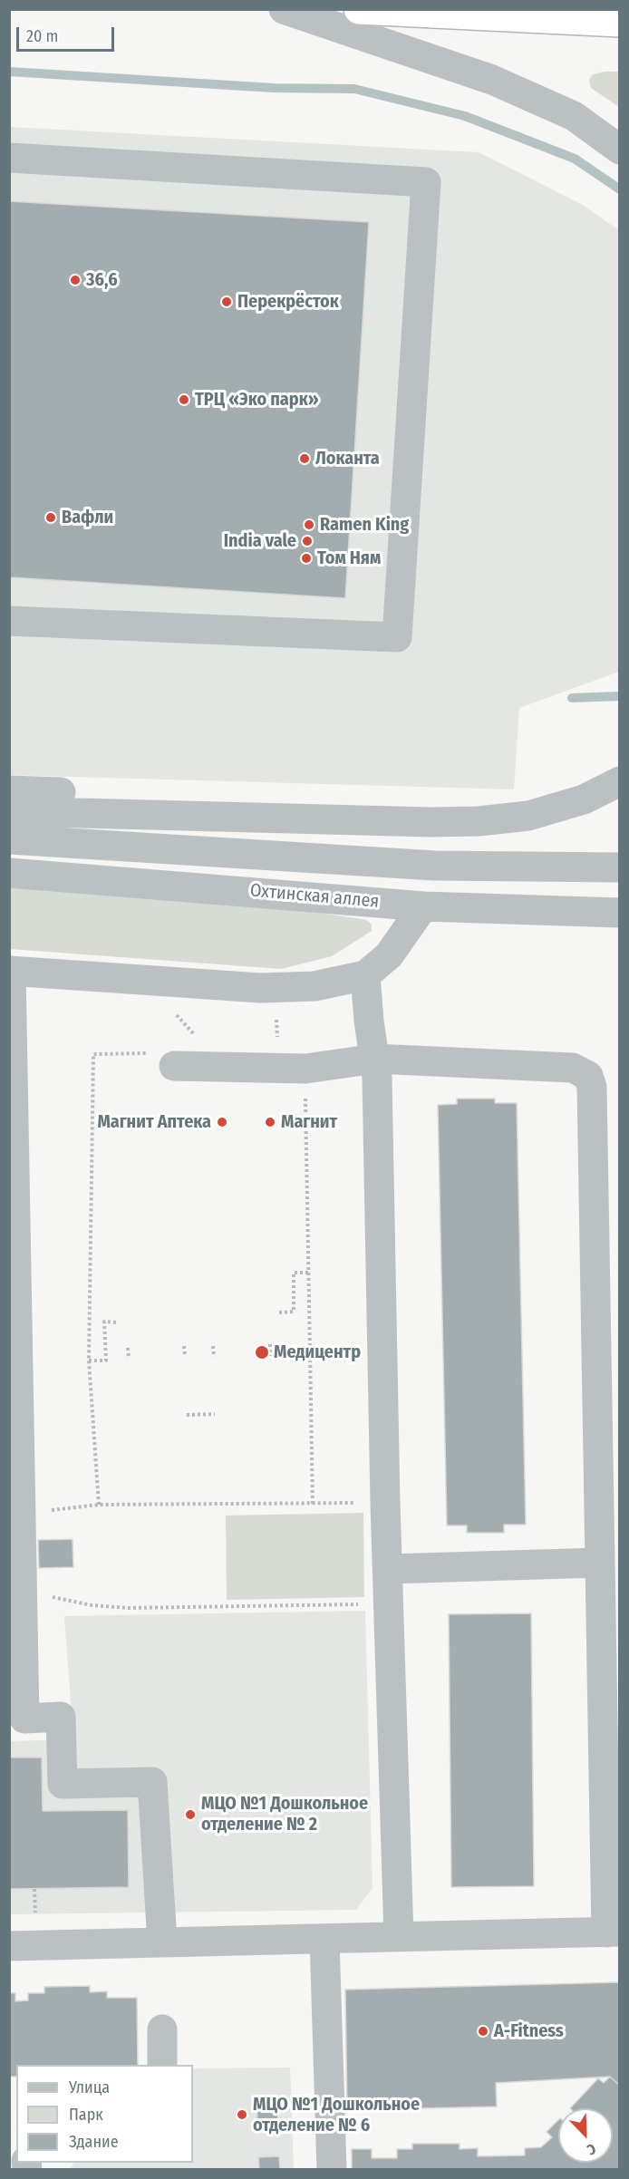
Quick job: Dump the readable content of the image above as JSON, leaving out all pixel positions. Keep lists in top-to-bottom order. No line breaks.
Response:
{"streets":{"street":["Охтинская аллея"]},"places":["36,6","Перекрёсток","ТРЦ «Эко парк»","Локанта","Вафли","Ramen King","India vale","Том Ням","Магнит Аптека","Магнит","Медицентр","МЦО №1 Дошкольное отделение № 2","A-Fitness","МЦО №1 Дошкольное отделение № 6"],"legend":["Улица","Парк","Здание"],"scale_bar":"20 m","north":"bottom right"}
